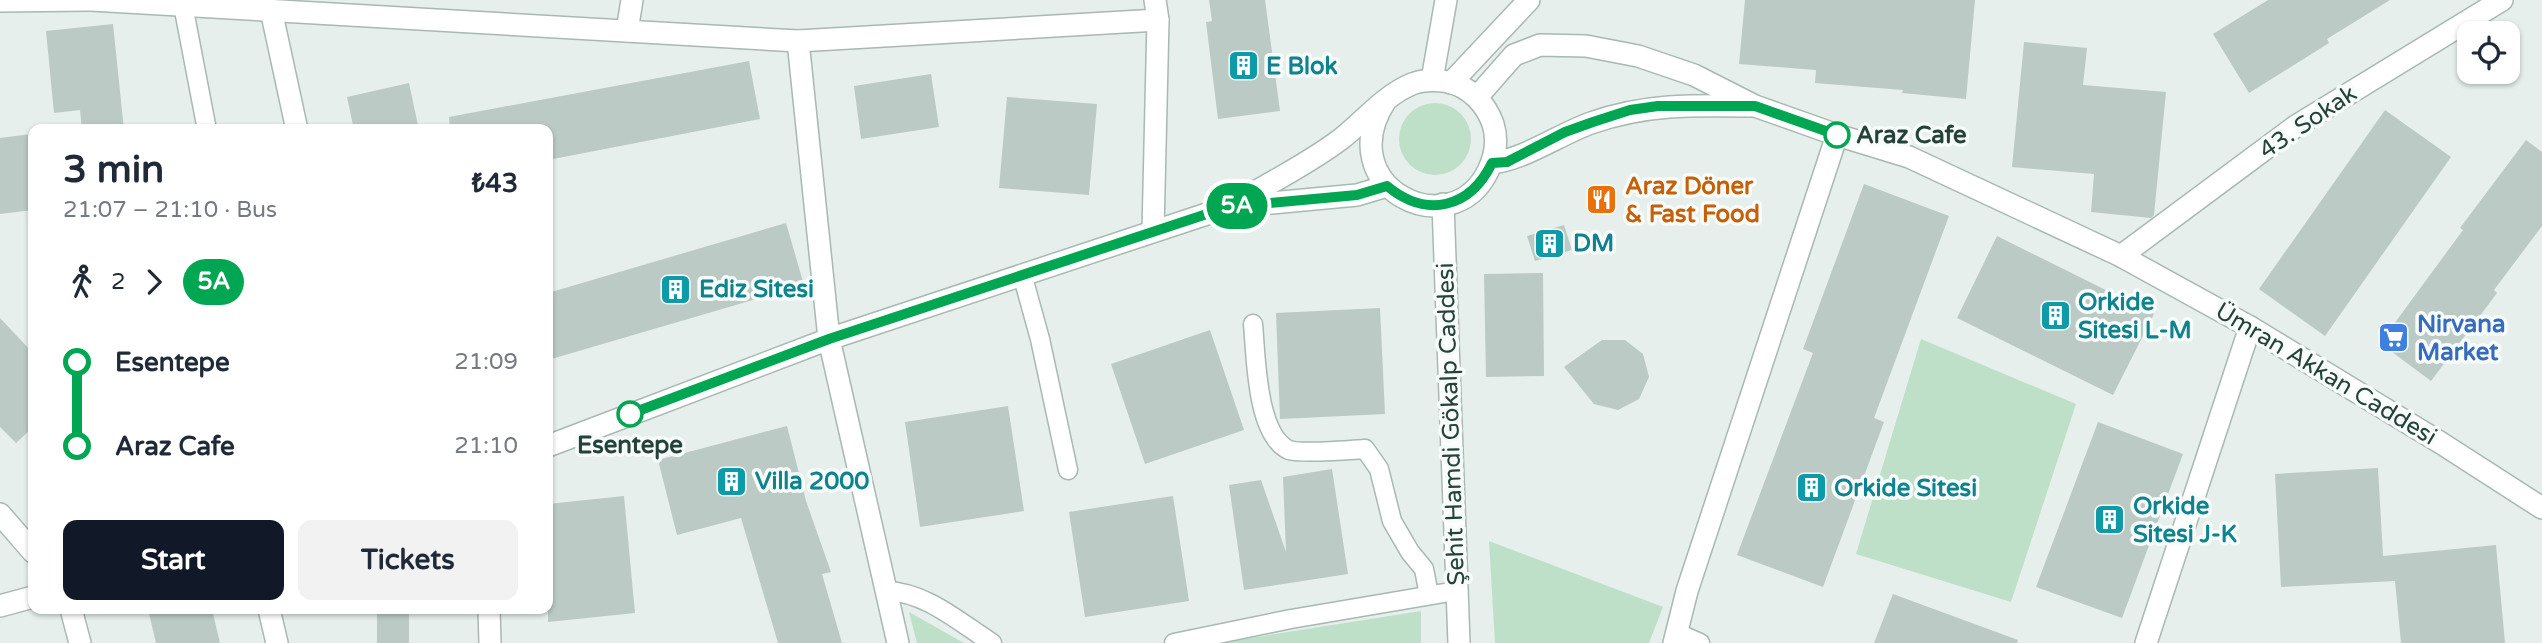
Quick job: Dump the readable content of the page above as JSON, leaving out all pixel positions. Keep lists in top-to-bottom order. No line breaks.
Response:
{"streets":{"street":["43. Sokak","Ümran Akkan Caddesi","Şehit Hamdi Gökalp Caddesi"]},"crossings":[["43. Sokak","Ümran Akkan Caddesi"]],"places":{"building":["E Blok","DM","Ediz Sitesi","Orkide Sitesi L-M","Villa 2000","Orkide Sitesi","Orkide Sitesi J-K"],"other":["Araz Cafe","Esentepe"],"restaurant":["Araz Döner & Fast Food"],"supermarket":["Nirvana Market"]},"lines":["bus line 5A"],"page":{"on_map":"5A","heading":["3 min","21:07 – 21:10 · Bus","₺43"],"legs":["2","5A"],"list":[{"name":"Esentepe","value":"21:09"},{"name":"Araz Cafe","value":"21:10"}],"buttons":["Start","Tickets"]}}
